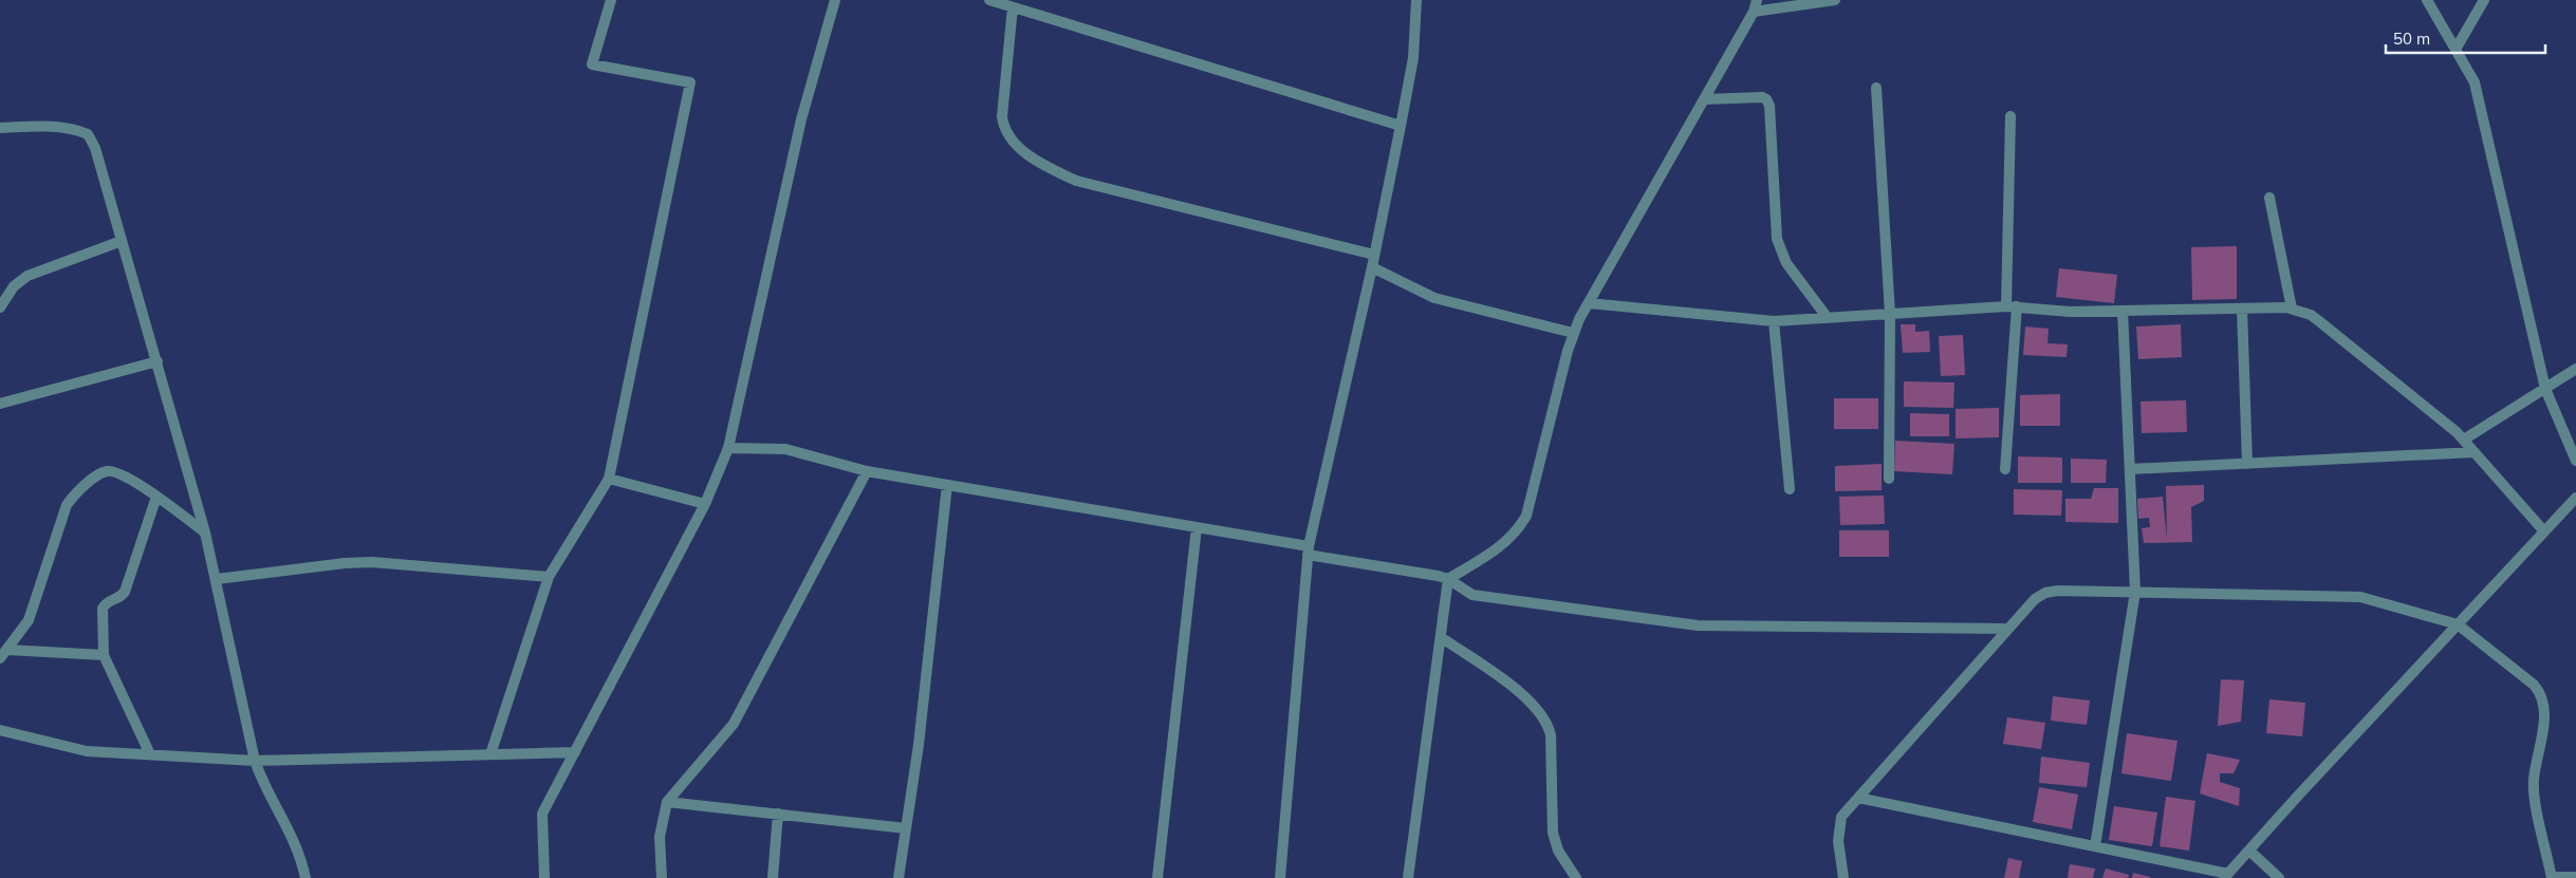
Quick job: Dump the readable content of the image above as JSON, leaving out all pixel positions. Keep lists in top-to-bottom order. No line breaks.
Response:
{"scale_bar":"50 m"}
